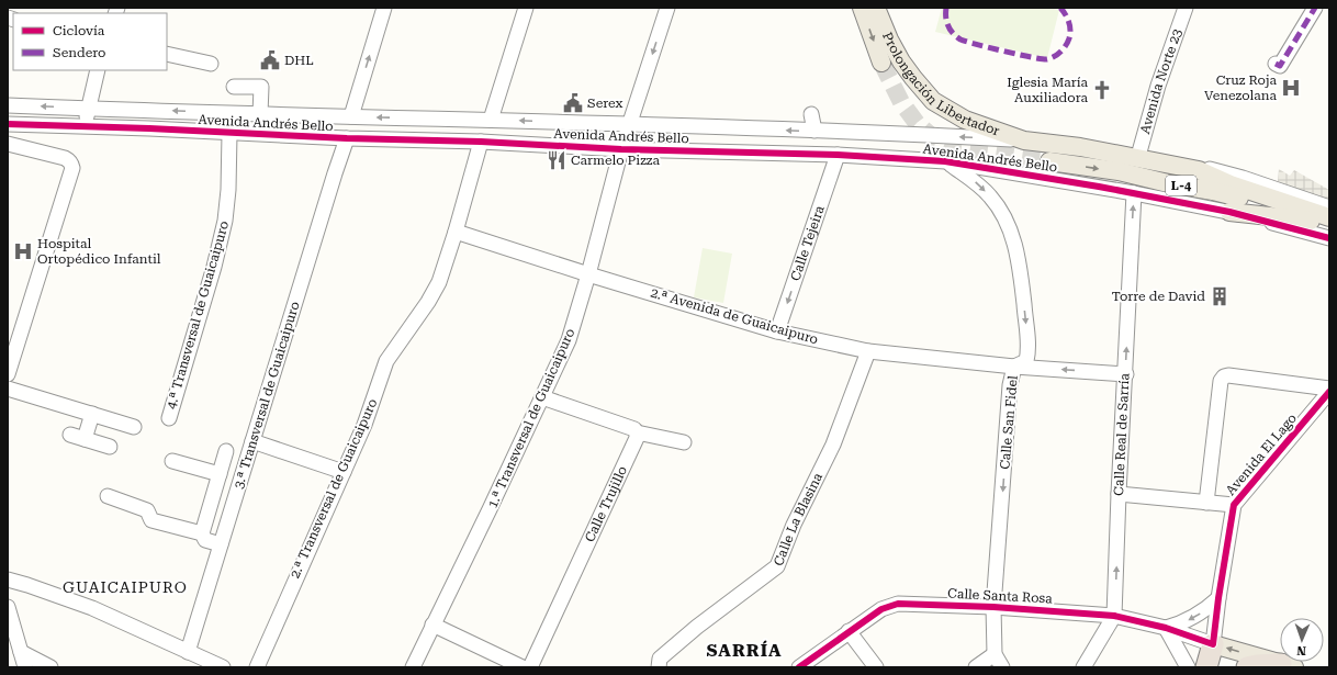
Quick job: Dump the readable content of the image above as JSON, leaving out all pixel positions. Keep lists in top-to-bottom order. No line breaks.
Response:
{"streets":{"main road":["Prolongación Libertador","Avenida Andrés Bello","L-4"],"street":["Avenida Norte 23","Calle Tejeira","4.ª Transversal de Guaicaipuro","2.ª Avenida de Guaicaipuro","3.ª Transversal de Guaicaipuro","1.ª Transversal de Guaicaipuro","Calle San Fidel","Calle Real de Sarría","Avenida El Lago","2.ª Transversal de Guaicaipuro","Calle Trujillo","Calle La Blasina","Calle Santa Rosa"]},"crossings":[["Prolongación Libertador","Avenida Andrés Bello"],["Avenida Norte 23","L-4"],["Avenida Andrés Bello","L-4"],["Avenida Andrés Bello","Calle Tejeira"],["Avenida Andrés Bello","4.ª Transversal de Guaicaipuro"],["Avenida Andrés Bello","3.ª Transversal de Guaicaipuro"],["Avenida Andrés Bello","1.ª Transversal de Guaicaipuro"],["Avenida Andrés Bello","Calle San Fidel"],["Avenida Andrés Bello","Calle Real de Sarría"],["Avenida Andrés Bello","2.ª Transversal de Guaicaipuro"],["Calle Tejeira","2.ª Avenida de Guaicaipuro"],["2.ª Avenida de Guaicaipuro","1.ª Transversal de Guaicaipuro"],["2.ª Avenida de Guaicaipuro","Calle San Fidel"],["2.ª Avenida de Guaicaipuro","Calle Real de Sarría"],["2.ª Avenida de Guaicaipuro","2.ª Transversal de Guaicaipuro"],["2.ª Avenida de Guaicaipuro","Calle La Blasina"],["Calle San Fidel","Calle Santa Rosa"],["Calle Real de Sarría","Calle Santa Rosa"],["Avenida El Lago","Calle Santa Rosa"]],"one_way":["Calle Tejeira","Calle San Fidel","Calle Real de Sarría"],"districts":["GUAICAIPURO","SARRÍA"],"places":{"public building":["DHL","Serex"],"hospital":["Cruz Roja Venezolana","Hospital Ortopédico Infantil"],"church":["Iglesia María Auxiliadora"],"restaurant":["Carmelo Pizza"],"building":["Torre de David"]},"legend":["Ciclovía","Sendero"],"north":"bottom"}
